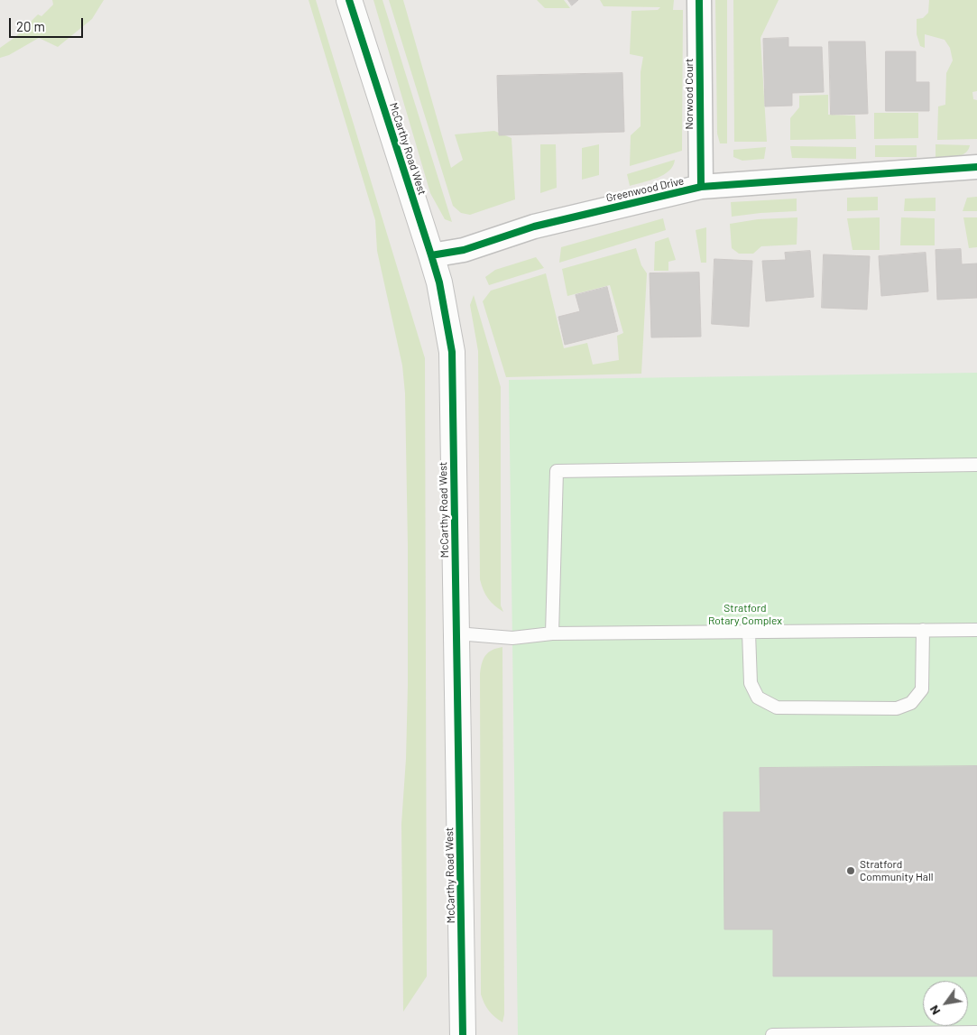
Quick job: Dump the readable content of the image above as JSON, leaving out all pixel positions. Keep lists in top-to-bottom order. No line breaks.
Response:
{"streets":{"street":["Norwood Court","McCarthy Road West","Greenwood Drive"]},"crossings":[["Norwood Court","Greenwood Drive"],["McCarthy Road West","Greenwood Drive"]],"parks":["Stratford Rotary Complex"],"places":["Stratford Community Hall"],"scale_bar":"20 m","north":"bottom left"}
